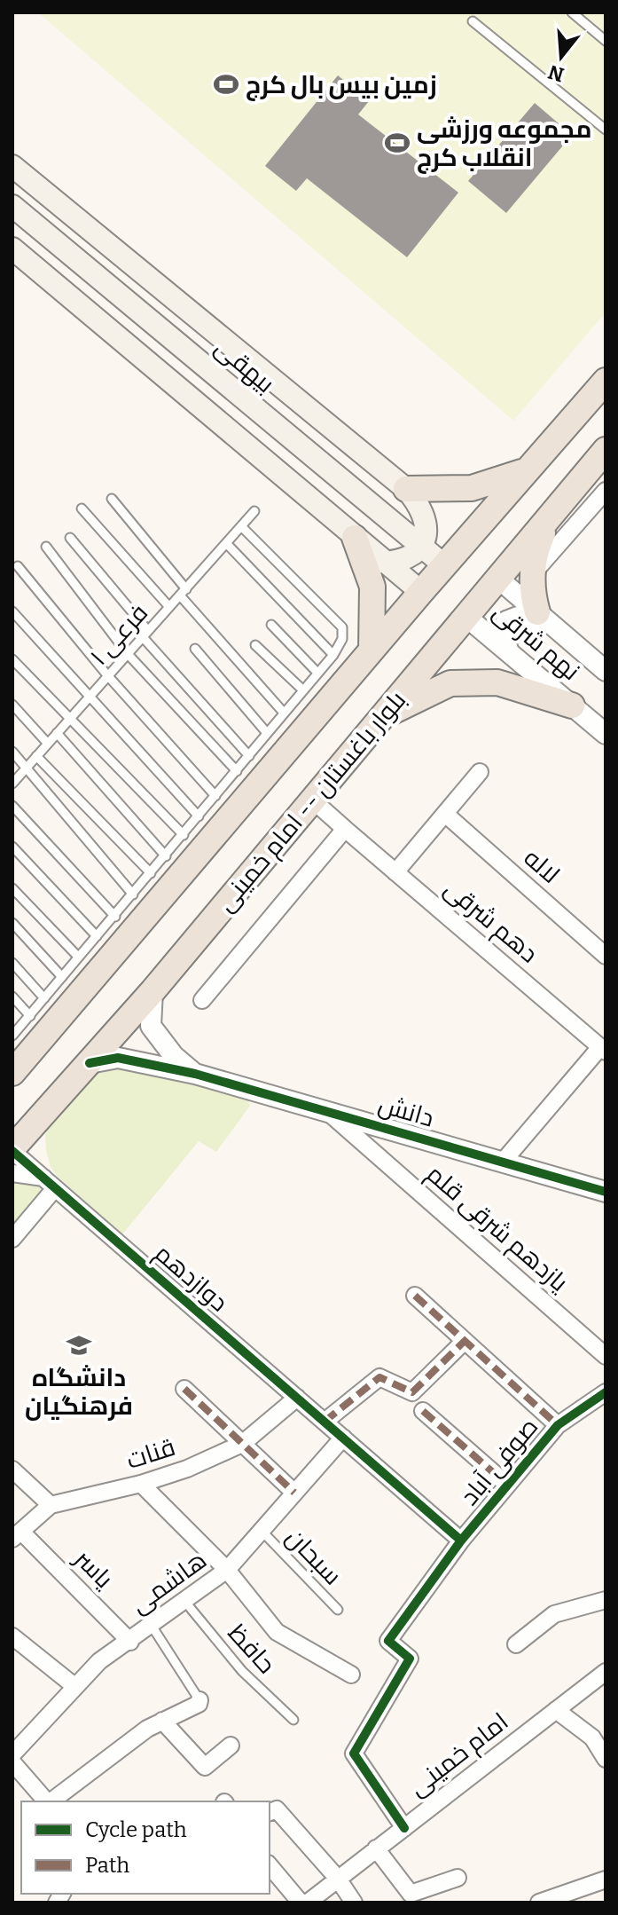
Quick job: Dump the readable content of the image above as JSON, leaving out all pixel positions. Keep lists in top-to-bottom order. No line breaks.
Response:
{"streets":{"main road":["بیهقی","بلوار باغستان -- امام خمینی"],"street":["نهم شرقی","لاله","دهم شرقی","دانش","یازدهم شرقی قلم","دوازدهم","قنات","صوفی آباد","یاسر","هاشمی","امام خمینی"],"lane":["۱ فرعی","سبحان","حافظ"]},"crossings":[["بیهقی","بلوار باغستان -- امام خمینی"],["نهم شرقی","بلوار باغستان -- امام خمینی"],["بلوار باغستان -- امام خمینی","دهم شرقی"],["بلوار باغستان -- امام خمینی","دانش"],["بلوار باغستان -- امام خمینی","دوازدهم"],["دانش","یازدهم شرقی قلم"],["دوازدهم","قنات"],["دوازدهم","صوفی آباد"],["دوازدهم","هاشمی"],["صوفی آباد","امام خمینی"],["سبحان","هاشمی"],["یاسر","هاشمی"],["هاشمی","حافظ"]],"places":{"sports":["زمین بیس بال کرج","مجموعه ورزشی انقلاب کرج"],"school or university":["دانشگاه فرهنگیان"]},"legend":["Cycle path","Path"],"north":"bottom"}
